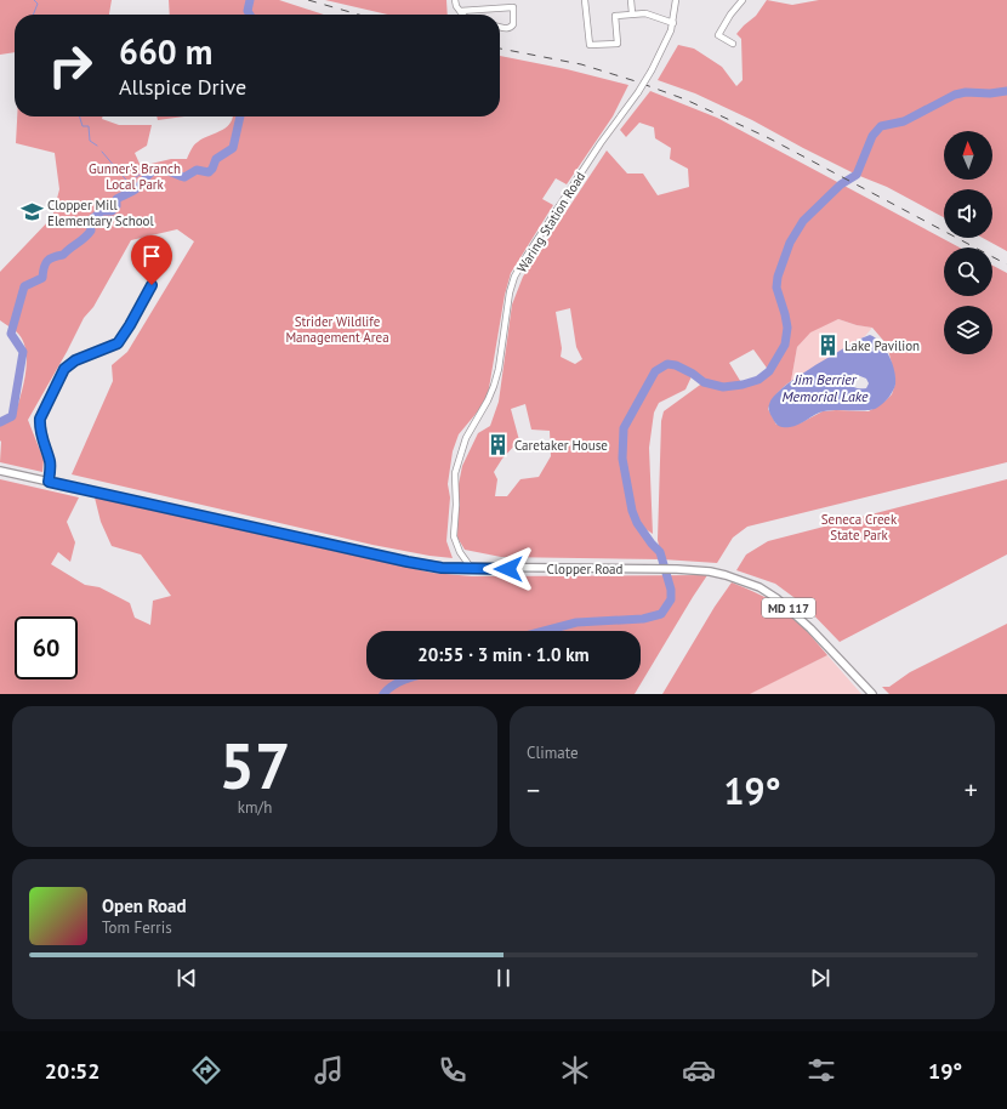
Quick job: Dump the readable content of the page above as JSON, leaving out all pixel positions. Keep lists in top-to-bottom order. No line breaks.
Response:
{"streets":{"main road":["Clopper Road","MD 117"],"street":["Waring Station Road"]},"crossings":[["Waring Station Road","Clopper Road"]],"water":["Jim Berrier Memorial Lake"],"parks":["Gunner's Branch Local Park","Strider Wildlife Management Area","Seneca Creek State Park"],"places":{"school or university":["Clopper Mill Elementary School"],"building":["Lake Pavilion","Caretaker House"]},"north":"top","page":{"turn":["660 m","Allspice Drive"],"limit":"60","trip":"20:55 · 3 min · 1.0 km","tile":[["57","km/h"],"Climate"],"heat":["−","19°","+"],"song":["Open Road","Tom Ferris"],"tabs":["20:52","19°"]}}
